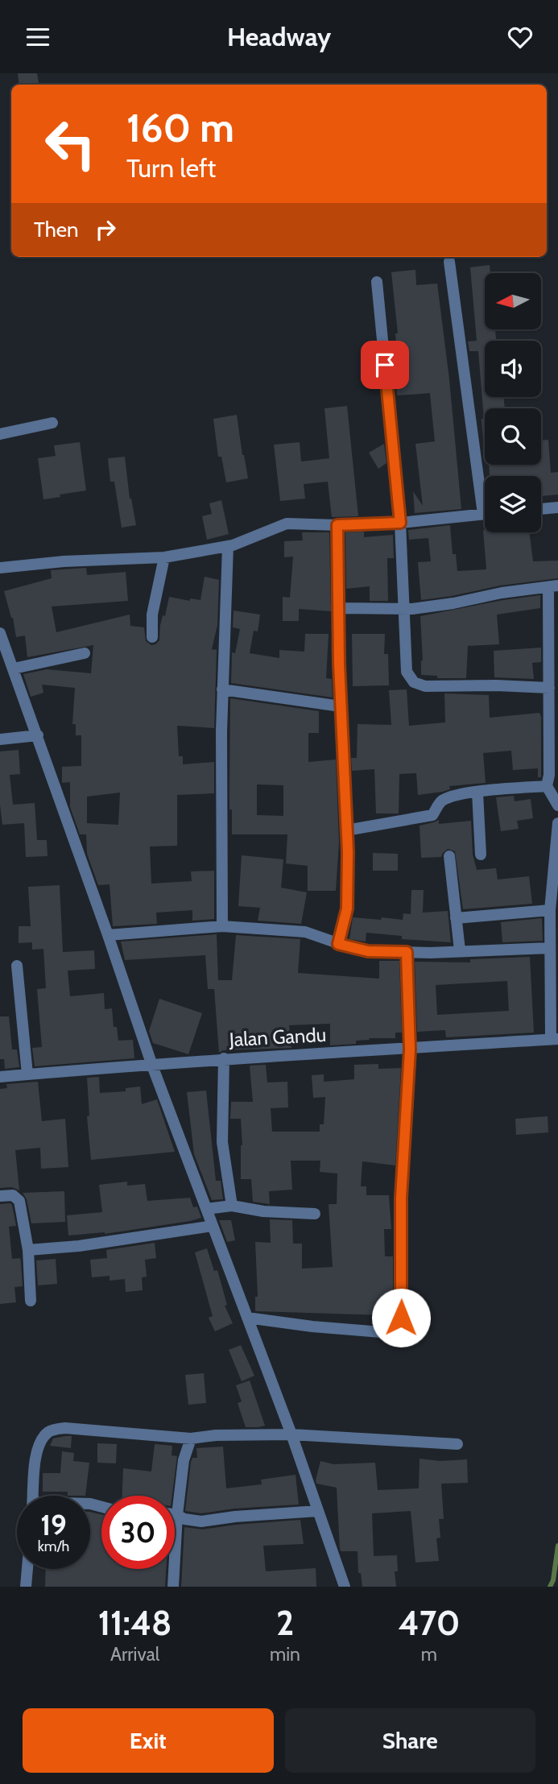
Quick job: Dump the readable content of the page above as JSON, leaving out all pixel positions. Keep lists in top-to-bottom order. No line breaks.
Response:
{"streets":{"street":["Jalan Gandu"]},"north":"left","page":{"header":"Headway","turn":["160 m","Turn left"],"then":"Then","speed":"19 km/h","limit":"30","eta":["11:48","Arrival","2","min","470","m"],"buttons":["Exit","Share"]}}
